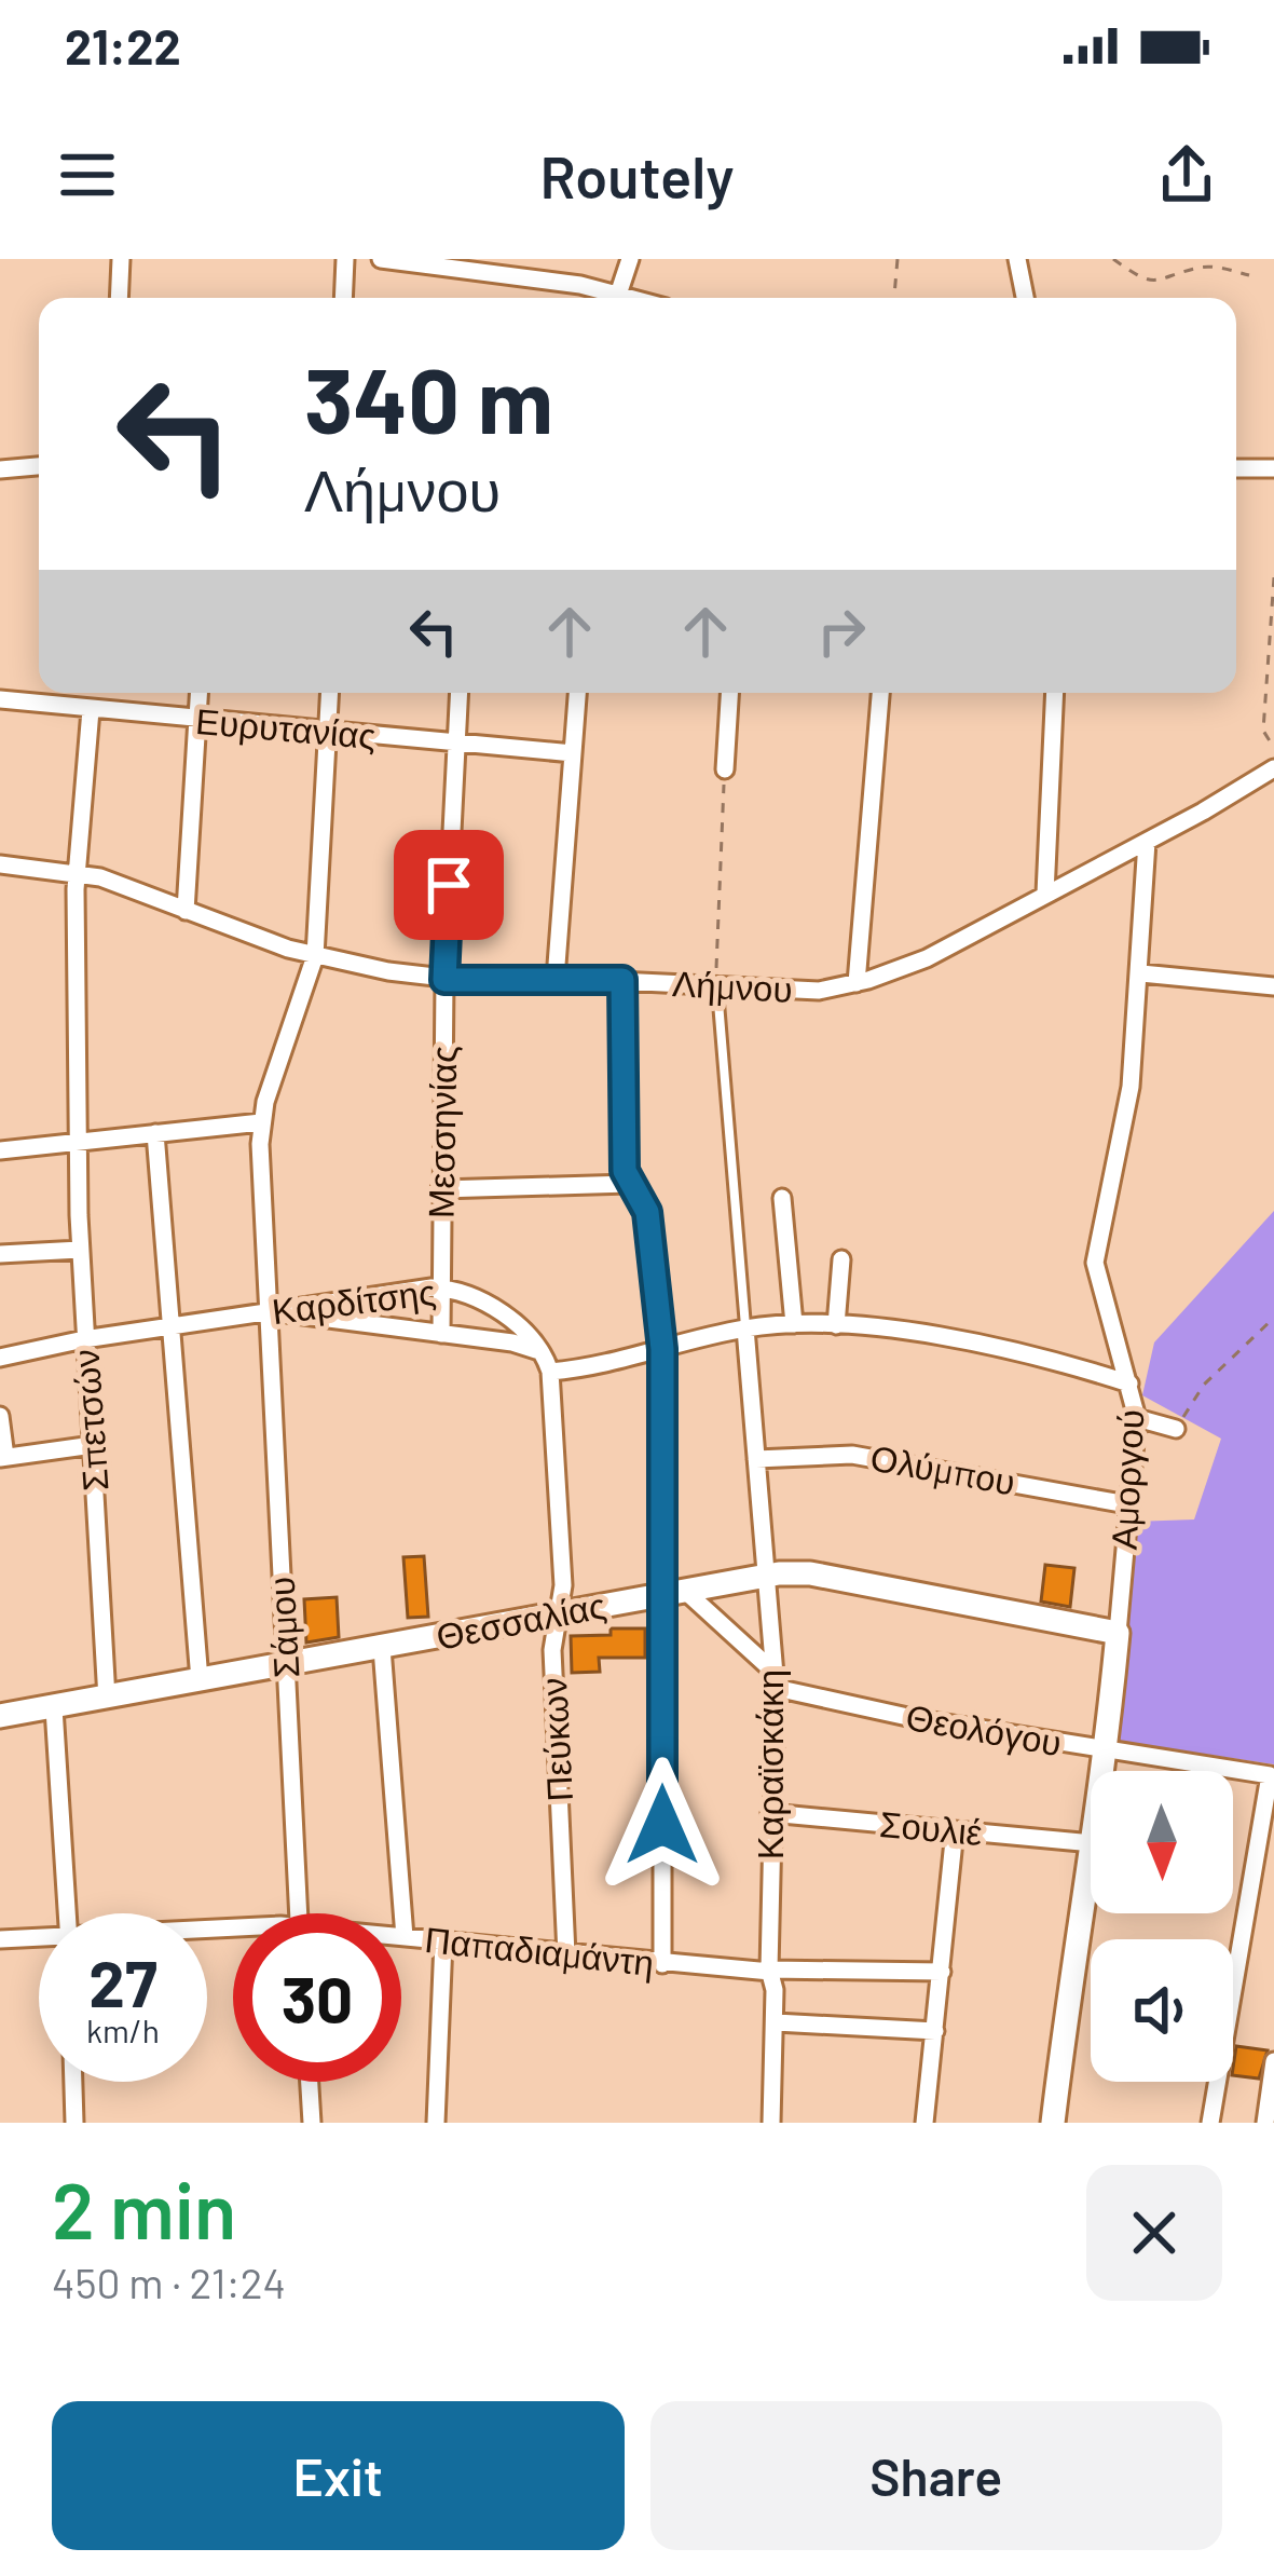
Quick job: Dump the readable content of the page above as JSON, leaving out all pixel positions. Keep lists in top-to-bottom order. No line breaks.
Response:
{"streets":{"street":["Ευρυτανίας","Λήμνου","Μεσσηνίας","Καρδίτσης","Σπετσών","Ολύμπου","Αμοργού","Θεσσαλίας","Σάμου","Θεολόγου","Πεύκων","Καραϊσκάκη","Σουλιέ","Παπαδιαμάντη"]},"crossings":[["Ευρυτανίας","Μεσσηνίας"],["Ευρυτανίας","Σπετσών"],["Λήμνου","Μεσσηνίας"],["Λήμνου","Σπετσών"],["Λήμνου","Αμοργού"],["Μεσσηνίας","Καρδίτσης"],["Καρδίτσης","Σπετσών"],["Καρδίτσης","Σάμου"],["Καρδίτσης","Πεύκων"],["Σπετσών","Θεσσαλίας"],["Ολύμπου","Αμοργού"],["Ολύμπου","Καραϊσκάκη"],["Αμοργού","Θεσσαλίας"],["Αμοργού","Θεολόγου"],["Θεσσαλίας","Σάμου"],["Θεσσαλίας","Πεύκων"],["Θεσσαλίας","Καραϊσκάκη"],["Θεολόγου","Καραϊσκάκη"],["Πεύκων","Παπαδιαμάντη"],["Καραϊσκάκη","Σουλιέ"],["Καραϊσκάκη","Παπαδιαμάντη"]],"north":"bottom","page":{"status":"21:22","header":"Routely","turn":["340 m","Λήμνου"],"speed":"27 km/h","limit":"30","heading":["2 min","450 m · 21:24"],"buttons":["Exit","Share"]}}
